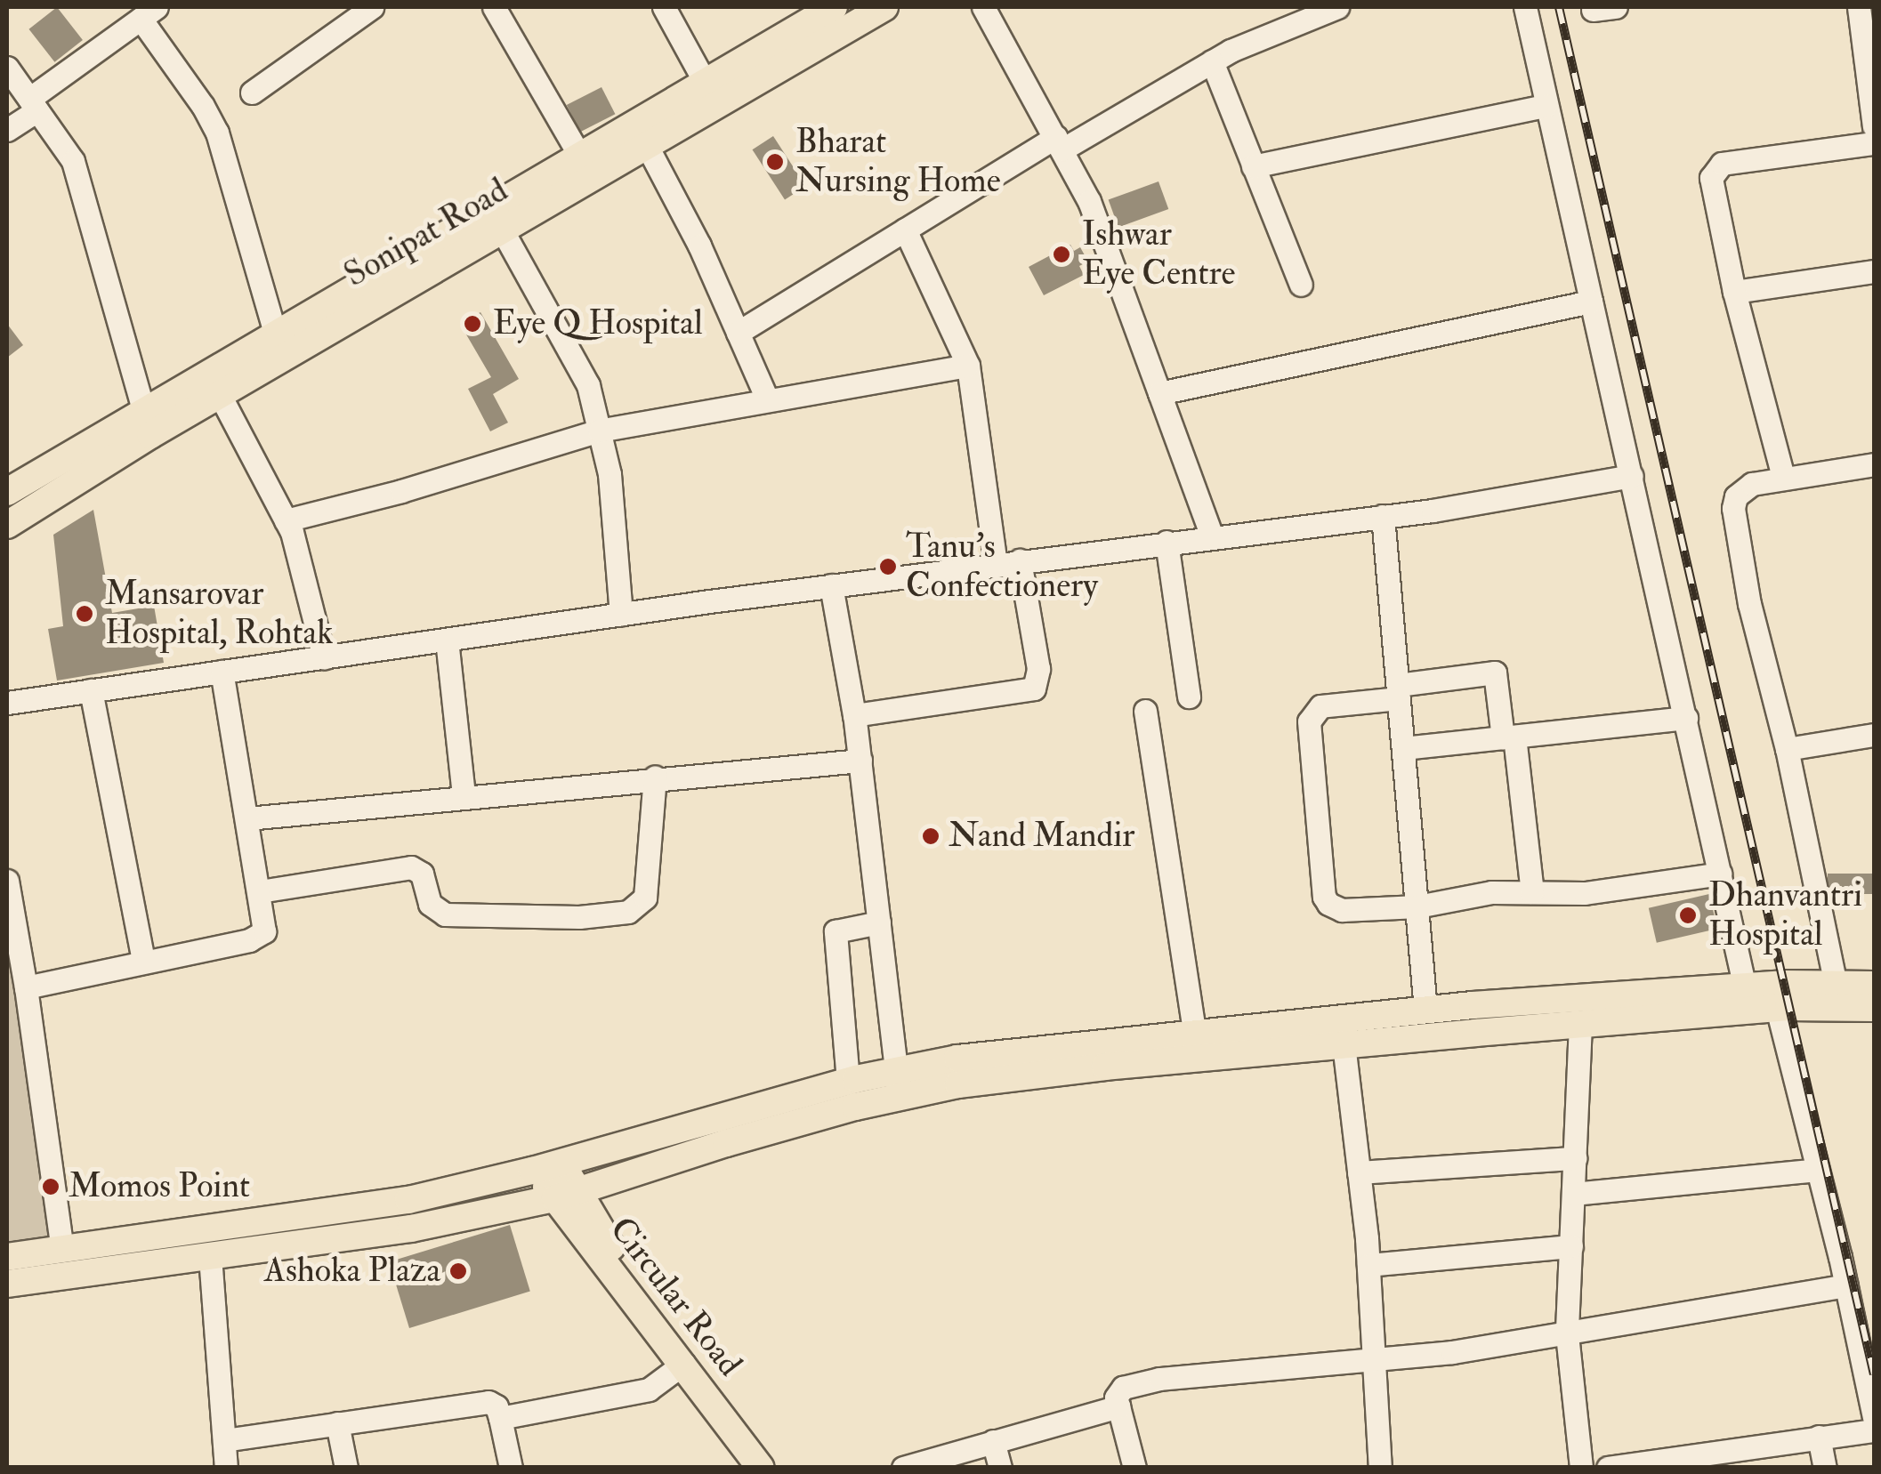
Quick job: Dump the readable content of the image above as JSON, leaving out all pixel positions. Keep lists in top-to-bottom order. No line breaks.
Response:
{"streets":{"main road":["Sonipat Road","Circular Road"]},"places":["Bharat Nursing Home","Ishwar Eye Centre","Eye Q Hospital","Tanu's Confectionery","Mansarovar Hospital, Rohtak","Nand Mandir","Dhanvantri Hospital","Momos Point","Ashoka Plaza"]}
